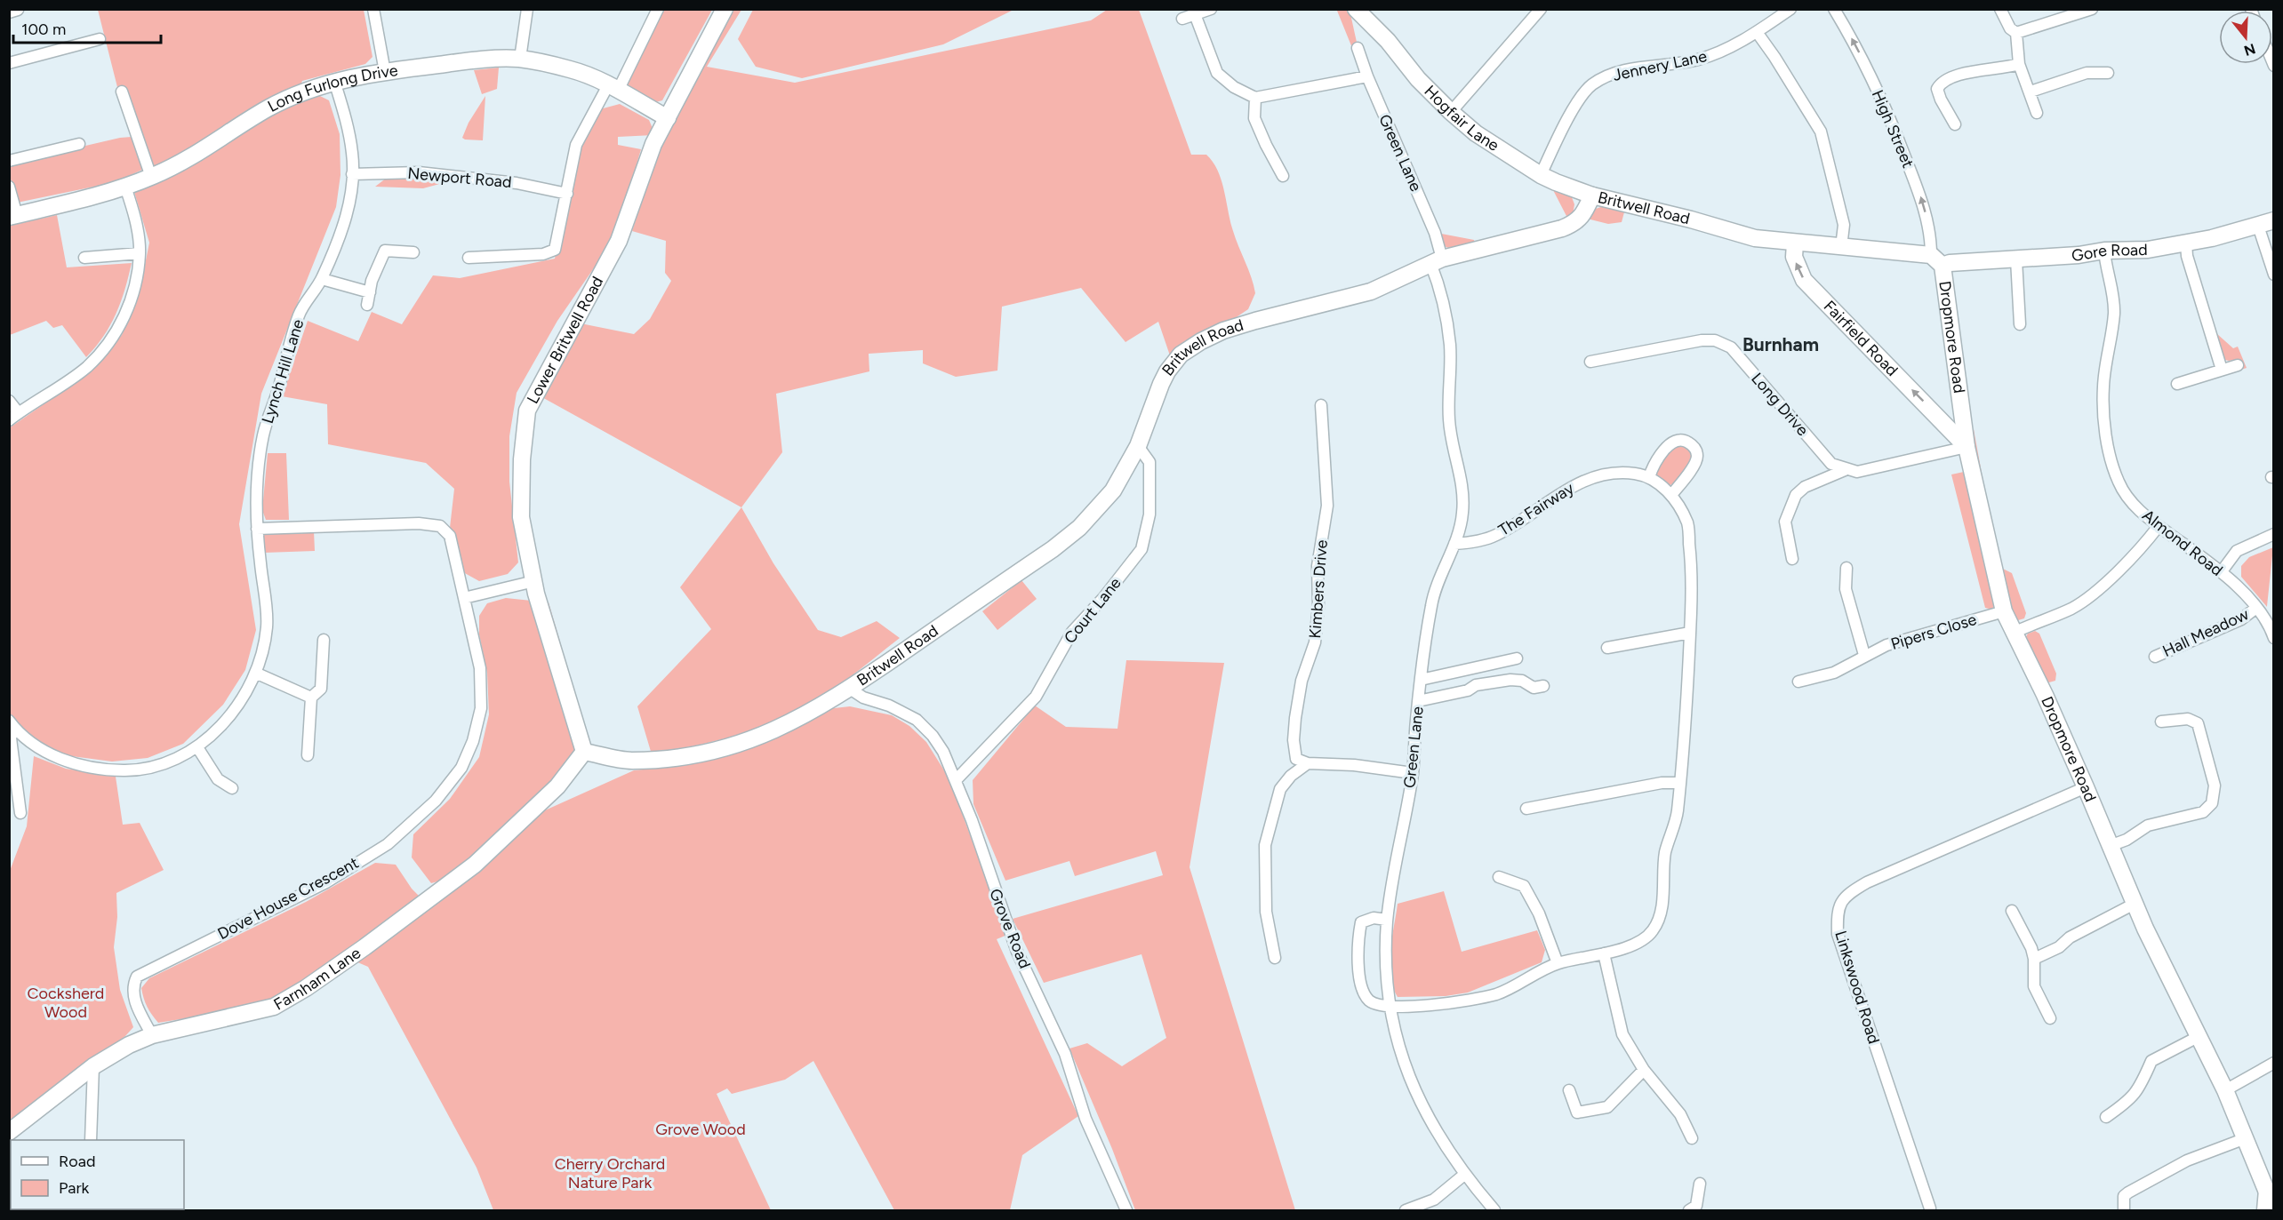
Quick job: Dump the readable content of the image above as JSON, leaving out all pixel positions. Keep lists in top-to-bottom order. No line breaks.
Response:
{"streets":{"street":["Jennery Lane","Long Furlong Drive","Hogfair Lane","High Street","Green Lane","Newport Road","Britwell Road","Gore Road","Fairfield Road","Dropmore Road","Lower Britwell Road","Lynch Hill Lane","Long Drive","The Fairway","Almond Road","Kimbers Drive","Court Lane","Pipers Close","Hall Meadow","Dove House Crescent","Grove Road","Farnham Lane","Linkswood Road"]},"crossings":[["Jennery Lane","Hogfair Lane"],["Long Furlong Drive","Lower Britwell Road"],["Long Furlong Drive","Lynch Hill Lane"],["Hogfair Lane","Britwell Road"],["High Street","Britwell Road"],["High Street","Gore Road"],["High Street","Dropmore Road"],["Green Lane","Britwell Road"],["Green Lane","The Fairway"],["Newport Road","Lynch Hill Lane"],["Britwell Road","Gore Road"],["Britwell Road","Fairfield Road"],["Britwell Road","Dropmore Road"],["Britwell Road","Lower Britwell Road"],["Britwell Road","Court Lane"],["Britwell Road","Grove Road"],["Britwell Road","Farnham Lane"],["Gore Road","Dropmore Road"],["Gore Road","Almond Road"],["Fairfield Road","Dropmore Road"],["Dropmore Road","Pipers Close"],["Dropmore Road","Linkswood Road"],["Lower Britwell Road","Farnham Lane"],["Lynch Hill Lane","Dove House Crescent"],["Almond Road","Hall Meadow"],["Court Lane","Grove Road"],["Dove House Crescent","Farnham Lane"]],"one_way":["Fairfield Road"],"districts":["Burnham"],"parks":["Cocksherd Wood","Grove Wood","Cherry Orchard Nature Park"],"legend":["Road","Park"],"scale_bar":"100 m","north":"bottom"}
